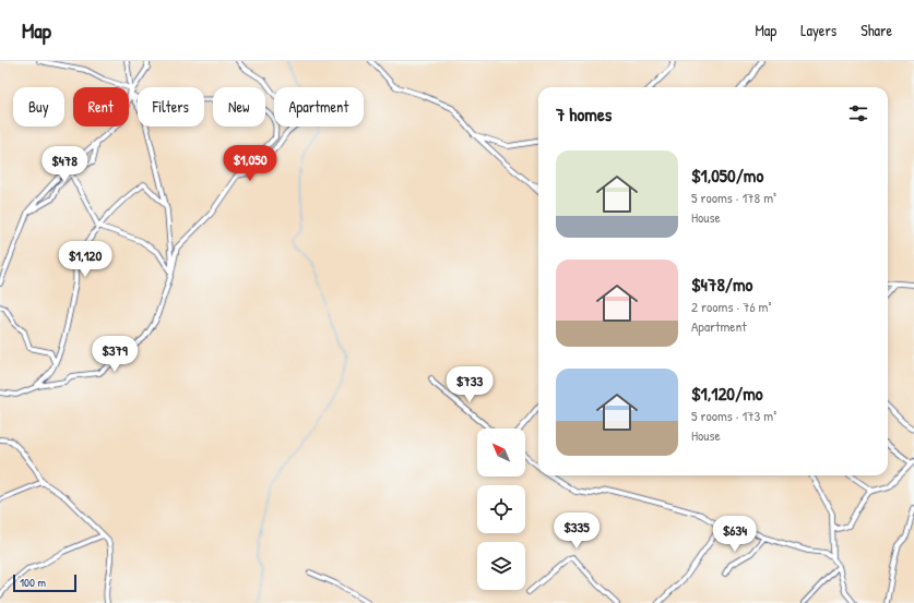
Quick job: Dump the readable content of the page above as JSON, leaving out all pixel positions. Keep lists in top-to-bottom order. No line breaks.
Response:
{"scale_bar":"100 m","north":"top left","page":{"header":"Map","nav":["Map","Layers","Share"],"chip":["Buy","Rent","Filters","New","Apartment"],"heading":"7 homes","list":[{"name":"$1,050/mo","note":"5 rooms · 178 m² · House"},{"name":"$478/mo","note":"2 rooms · 76 m² · Apartment"},{"name":"$1,120/mo","note":"5 rooms · 173 m² · House"}],"price":["$1,050","$478","$1,120","$379","$733","$335","$634"],"scale":"100 m"}}
